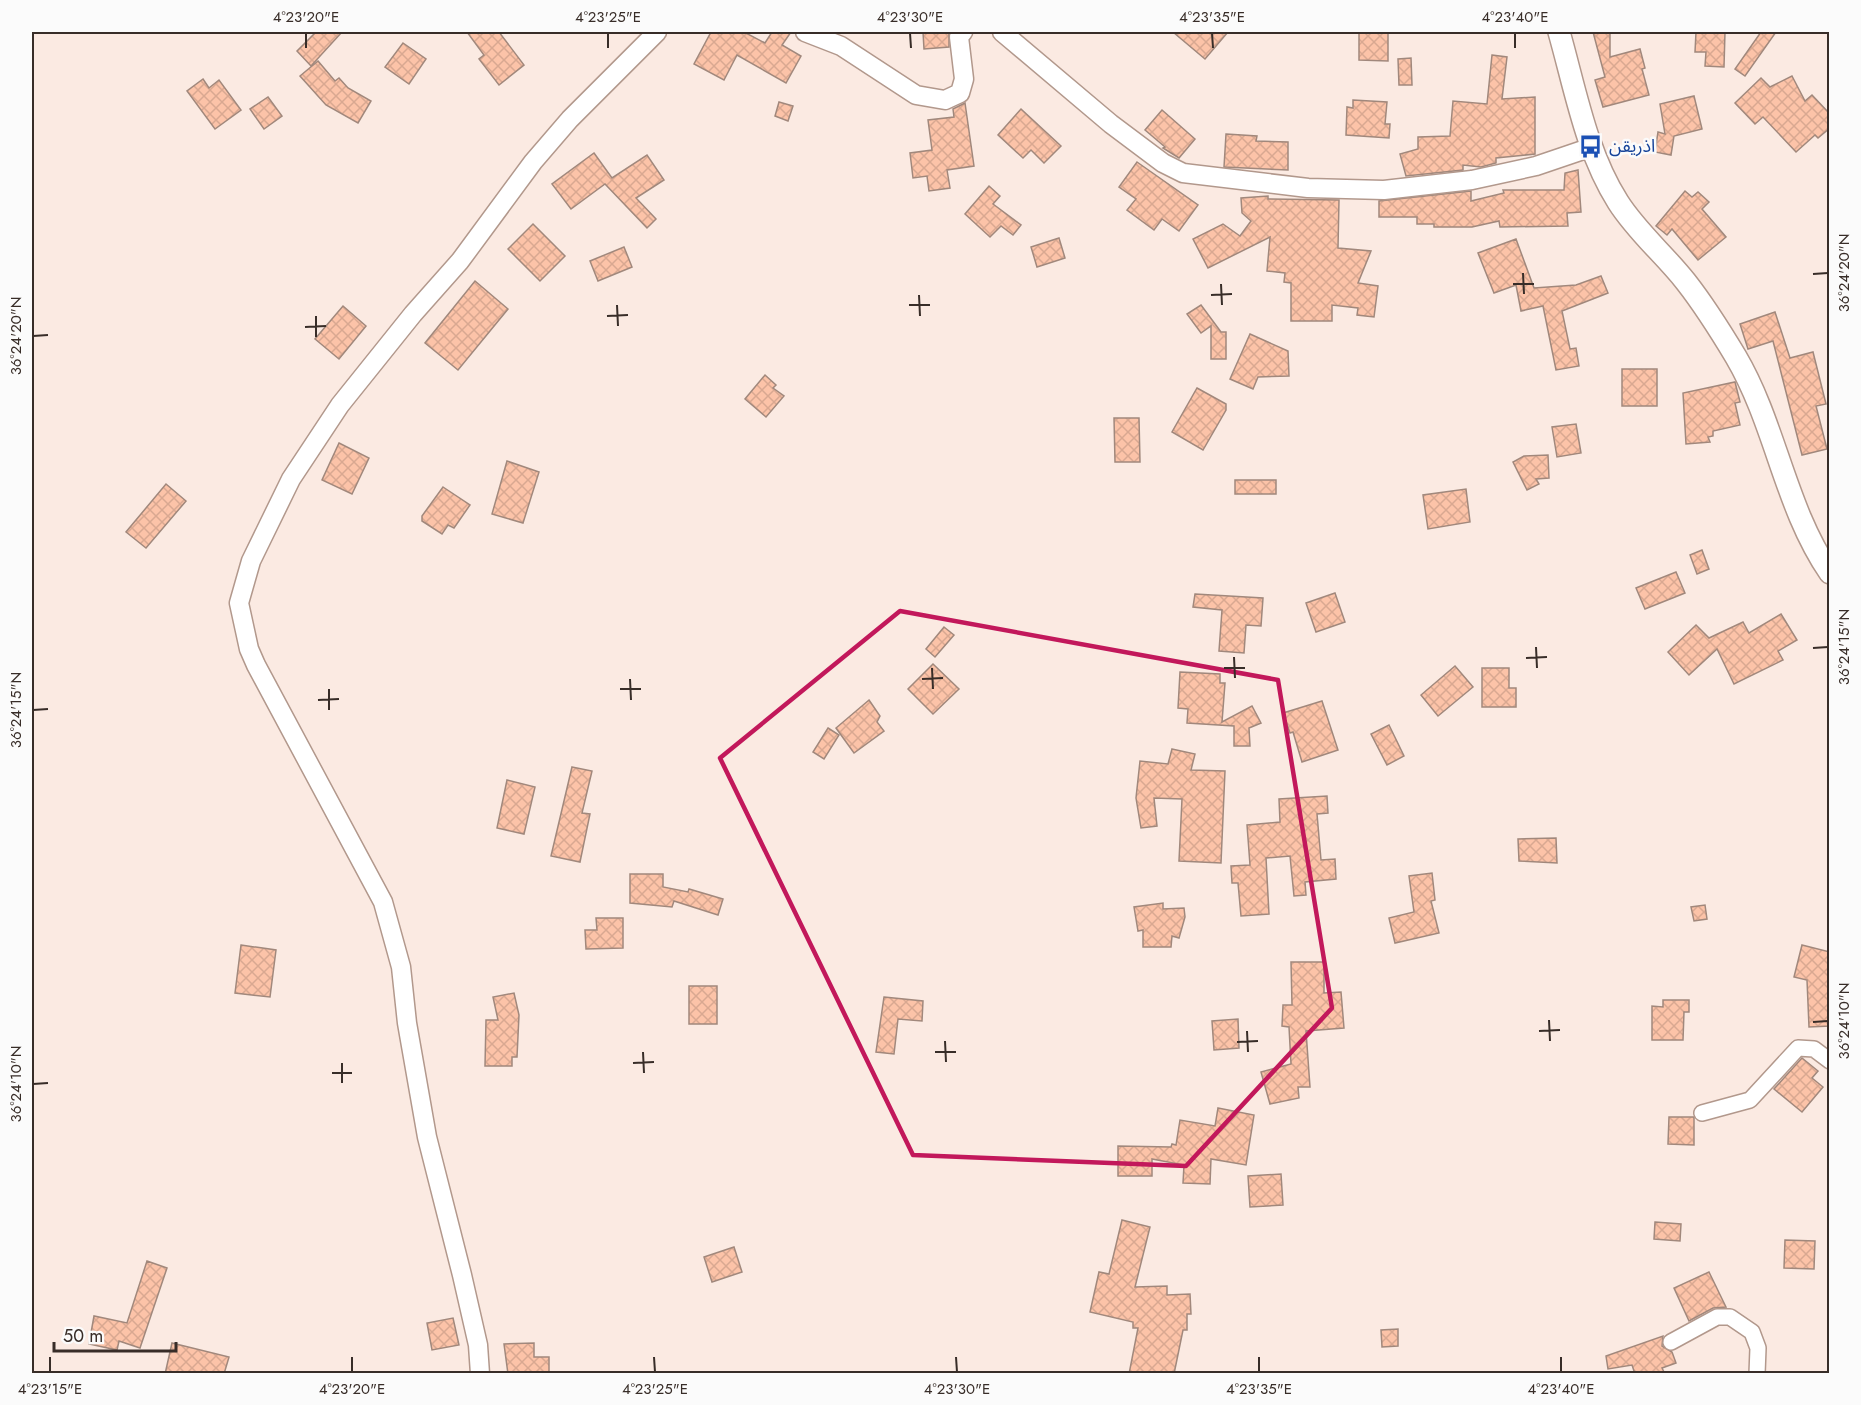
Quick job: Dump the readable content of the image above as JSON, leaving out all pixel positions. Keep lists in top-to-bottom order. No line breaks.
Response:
{"places":{"bus stop":["اذريقن"]},"scale_bar":"50 m","coordinates":["4°23'20\"E","4°23'25\"E","4°23'30\"E","4°23'35\"E","4°23'40\"E","36°24'20\"N","36°24'15\"N","36°24'10\"N","4°23'15\"E"]}
